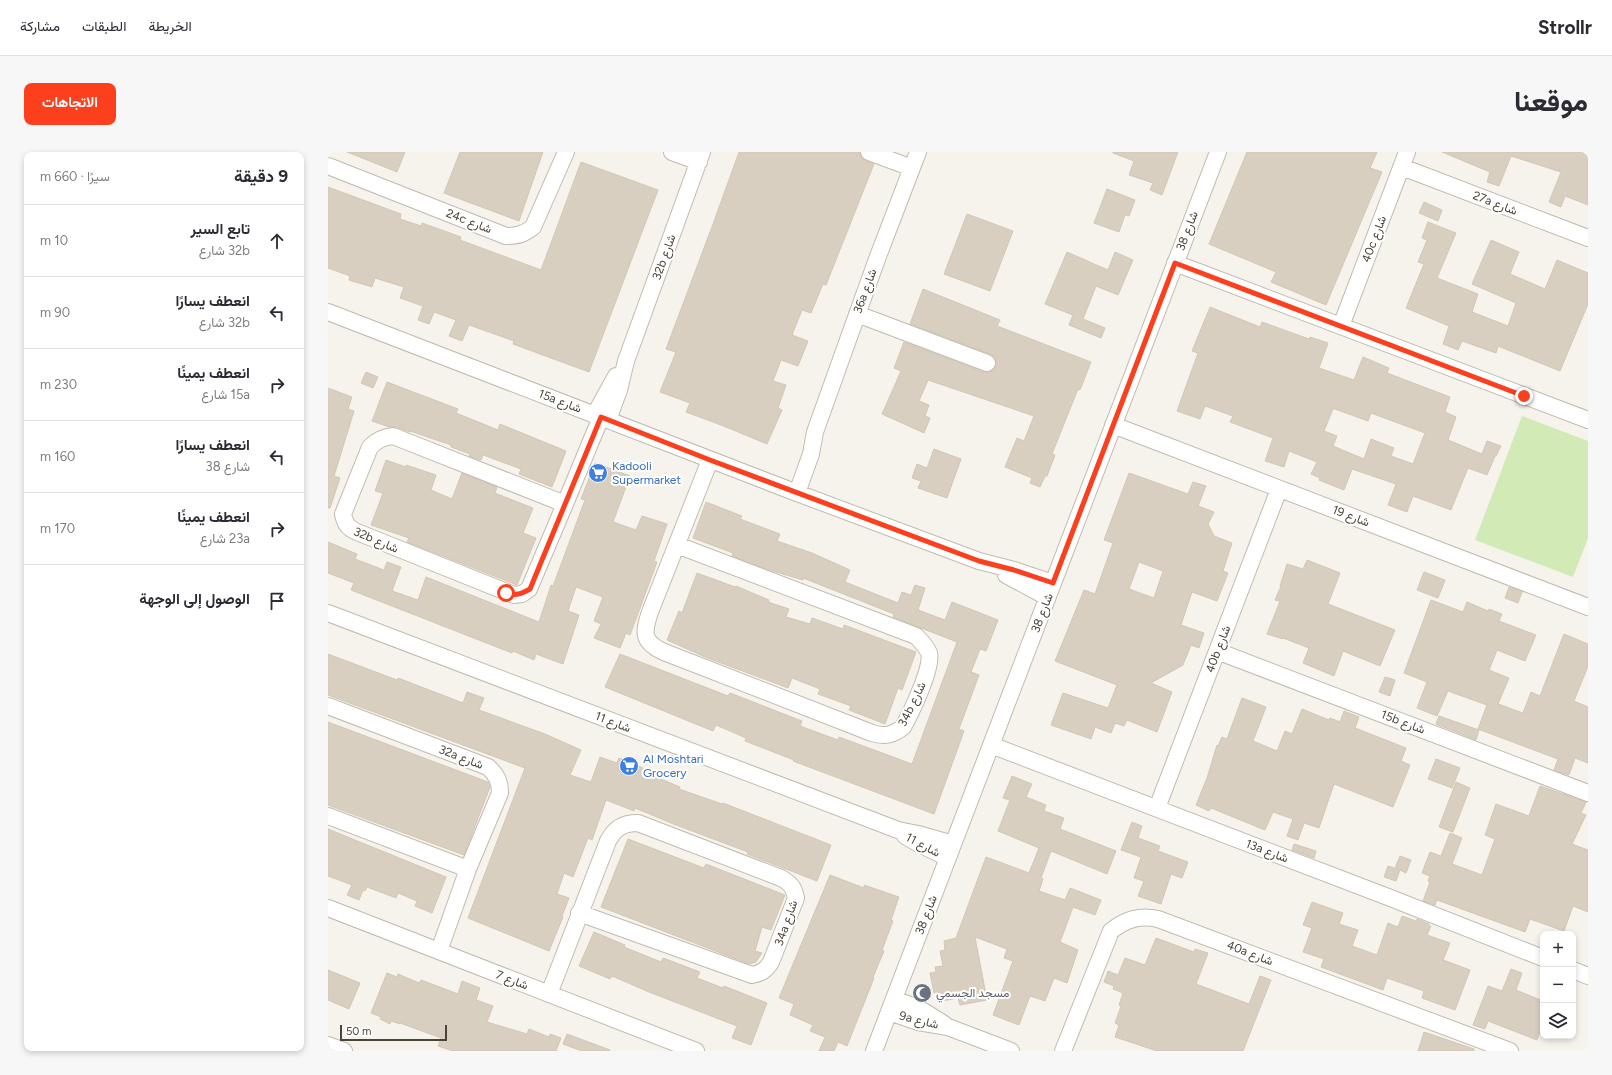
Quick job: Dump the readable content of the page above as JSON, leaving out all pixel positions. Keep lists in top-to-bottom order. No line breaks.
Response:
{"streets":{"street":["27a شارع","24c شارع","شارع 38","40c شارع","32b شارع","36a شارع","15a شارع","شارع 19","40b شارع","34b شارع","شارع 11","15b شارع","32a شارع","13a شارع","34a شارع","40a شارع","شارع 7","9a شارع"]},"crossings":[["27a شارع","40c شارع"],["شارع 38","15a شارع"],["شارع 38","شارع 19"],["شارع 38","شارع 11"],["شارع 38","13a شارع"],["شارع 38","9a شارع"],["32b شارع","15a شارع"],["36a شارع","15a شارع"],["15a شارع","34b شارع"],["شارع 19","40b شارع"],["40b شارع","15b شارع"],["40b شارع","13a شارع"],["32a شارع","شارع 7"],["34a شارع","شارع 7"]],"places":{"supermarket":["Kadooli Supermarket","Al Moshtari Grocery"],"mosque":["مسجد الجسمي"]},"scale_bar":"50 m","page":{"header":"Strollr","nav":["الخريطة","الطبقات","مشاركة"],"title":"موقعنا","buttons":"الاتجاهات","heading":["9 دقيقة","سيرًا · 660 m"],"list":[["تابع السير","32b شارع","10 m"],["انعطف يسارًا","32b شارع","90 m"],["انعطف يمينًا","15a شارع","230 m"],["انعطف يسارًا","شارع 38","160 m"],["انعطف يمينًا","23a شارع","170 m"],"الوصول إلى الوجهة"],"map_buttons":["+","−"],"scale":"50 m"}}
